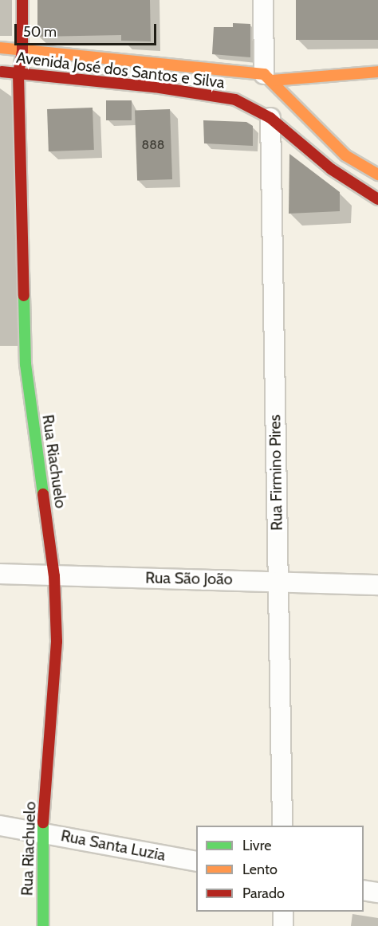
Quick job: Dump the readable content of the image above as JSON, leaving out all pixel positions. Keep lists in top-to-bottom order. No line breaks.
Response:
{"streets":{"street":["Avenida José dos Santos e Silva","Rua Riachuelo","Rua Firmino Pires","Rua São João","Rua Santa Luzia"]},"crossings":[["Avenida José dos Santos e Silva","Rua Riachuelo"],["Avenida José dos Santos e Silva","Rua Firmino Pires"],["Rua Riachuelo","Rua São João"],["Rua Riachuelo","Rua Santa Luzia"],["Rua Firmino Pires","Rua São João"]],"house_numbers":["888"],"legend":["Livre","Lento","Parado"],"scale_bar":"50 m"}
